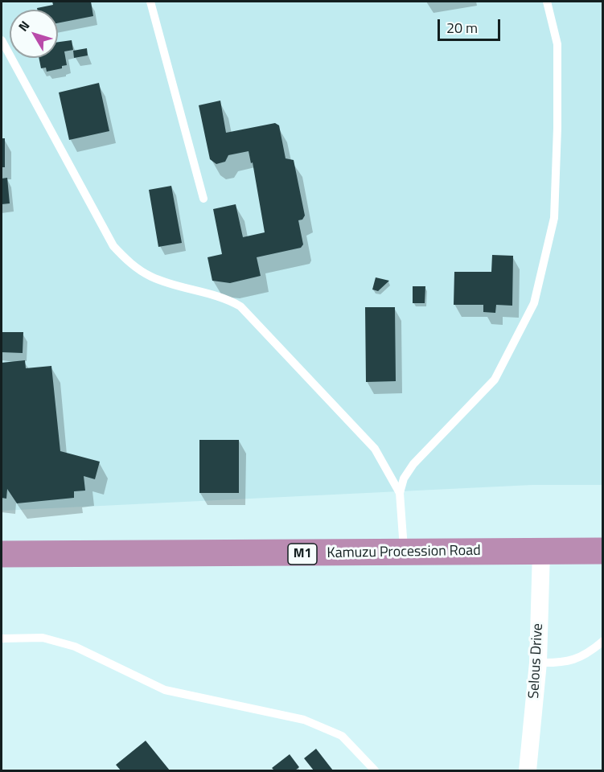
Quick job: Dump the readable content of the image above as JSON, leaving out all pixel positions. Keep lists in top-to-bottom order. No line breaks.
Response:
{"streets":{"highway":["Kamuzu Procession Road","M1"],"street":["Selous Drive"]},"crossings":[["Kamuzu Procession Road","Selous Drive"]],"scale_bar":"20 m","north":"top left"}
